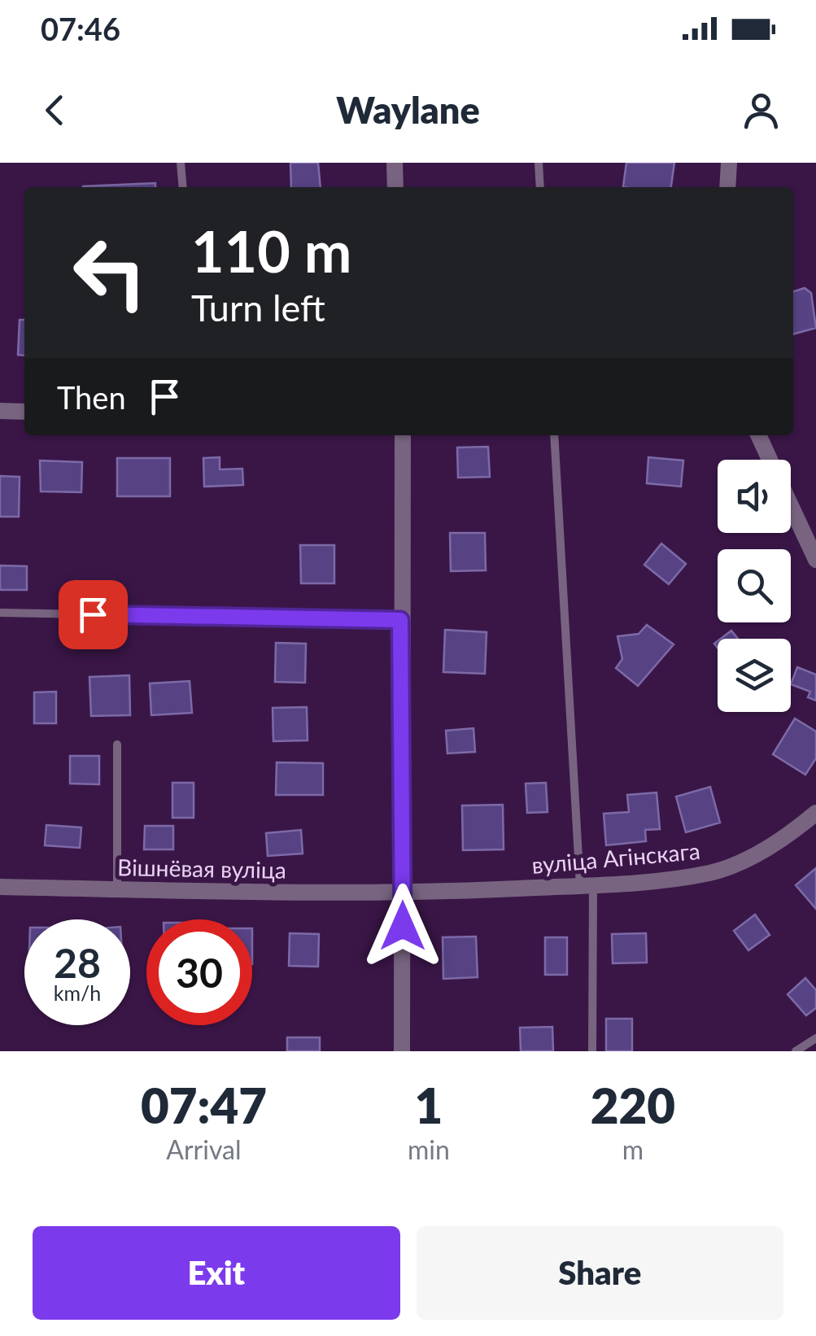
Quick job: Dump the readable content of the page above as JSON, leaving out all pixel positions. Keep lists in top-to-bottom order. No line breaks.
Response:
{"streets":{"street":["вуліца Агінскага","Вішнёвая вуліца"]},"crossings":[["вуліца Агінскага","Вішнёвая вуліца"]],"page":{"status":"07:46","header":"Waylane","turn":["110 m","Turn left"],"then":"Then","speed":"28 km/h","limit":"30","eta":["07:47","Arrival","1","min","220","m"],"buttons":["Exit","Share"]}}
